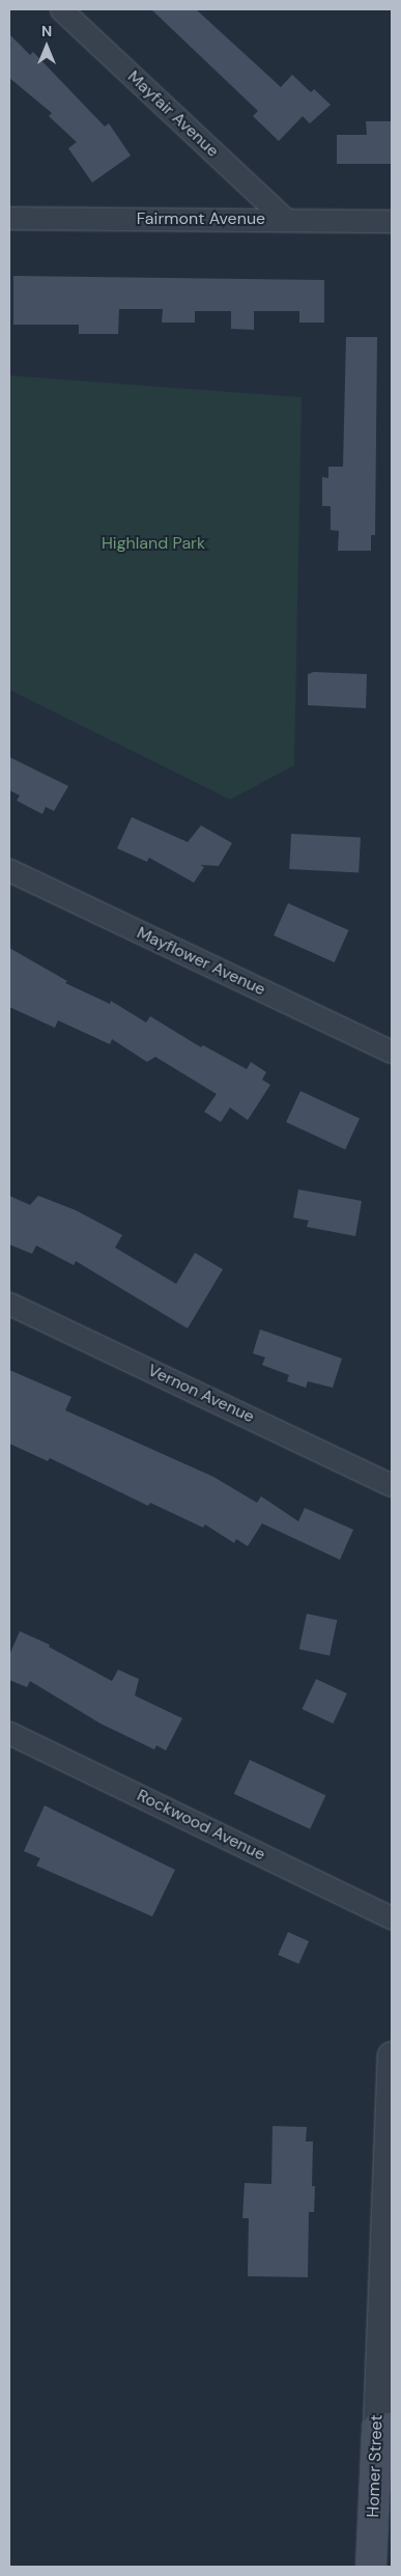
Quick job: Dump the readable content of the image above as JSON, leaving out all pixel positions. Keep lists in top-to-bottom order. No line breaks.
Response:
{"streets":{"main road":["Homer Street"],"street":["Mayfair Avenue","Fairmont Avenue","Mayflower Avenue","Vernon Avenue","Rockwood Avenue"]},"crossings":[["Mayfair Avenue","Fairmont Avenue"]],"parks":["Highland Park"],"north":"top"}
